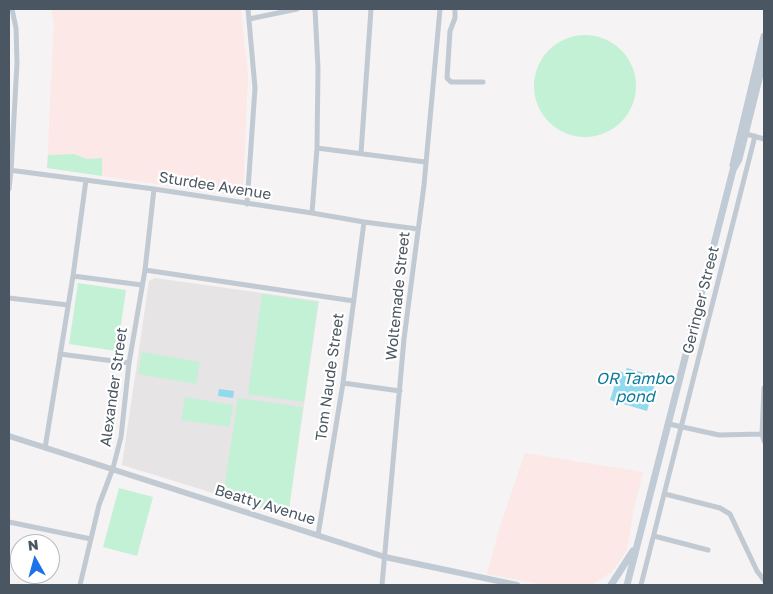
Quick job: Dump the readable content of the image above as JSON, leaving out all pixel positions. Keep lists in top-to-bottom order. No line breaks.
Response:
{"streets":{"street":["Sturdee Avenue","Woltemade Street","Geringer Street","Tom Naude Street","Alexander Street","Beatty Avenue"]},"crossings":[["Sturdee Avenue","Woltemade Street"],["Sturdee Avenue","Tom Naude Street"],["Sturdee Avenue","Alexander Street"],["Woltemade Street","Beatty Avenue"],["Tom Naude Street","Beatty Avenue"],["Alexander Street","Beatty Avenue"]],"water":["OR Tambo pond"],"north":"top"}
